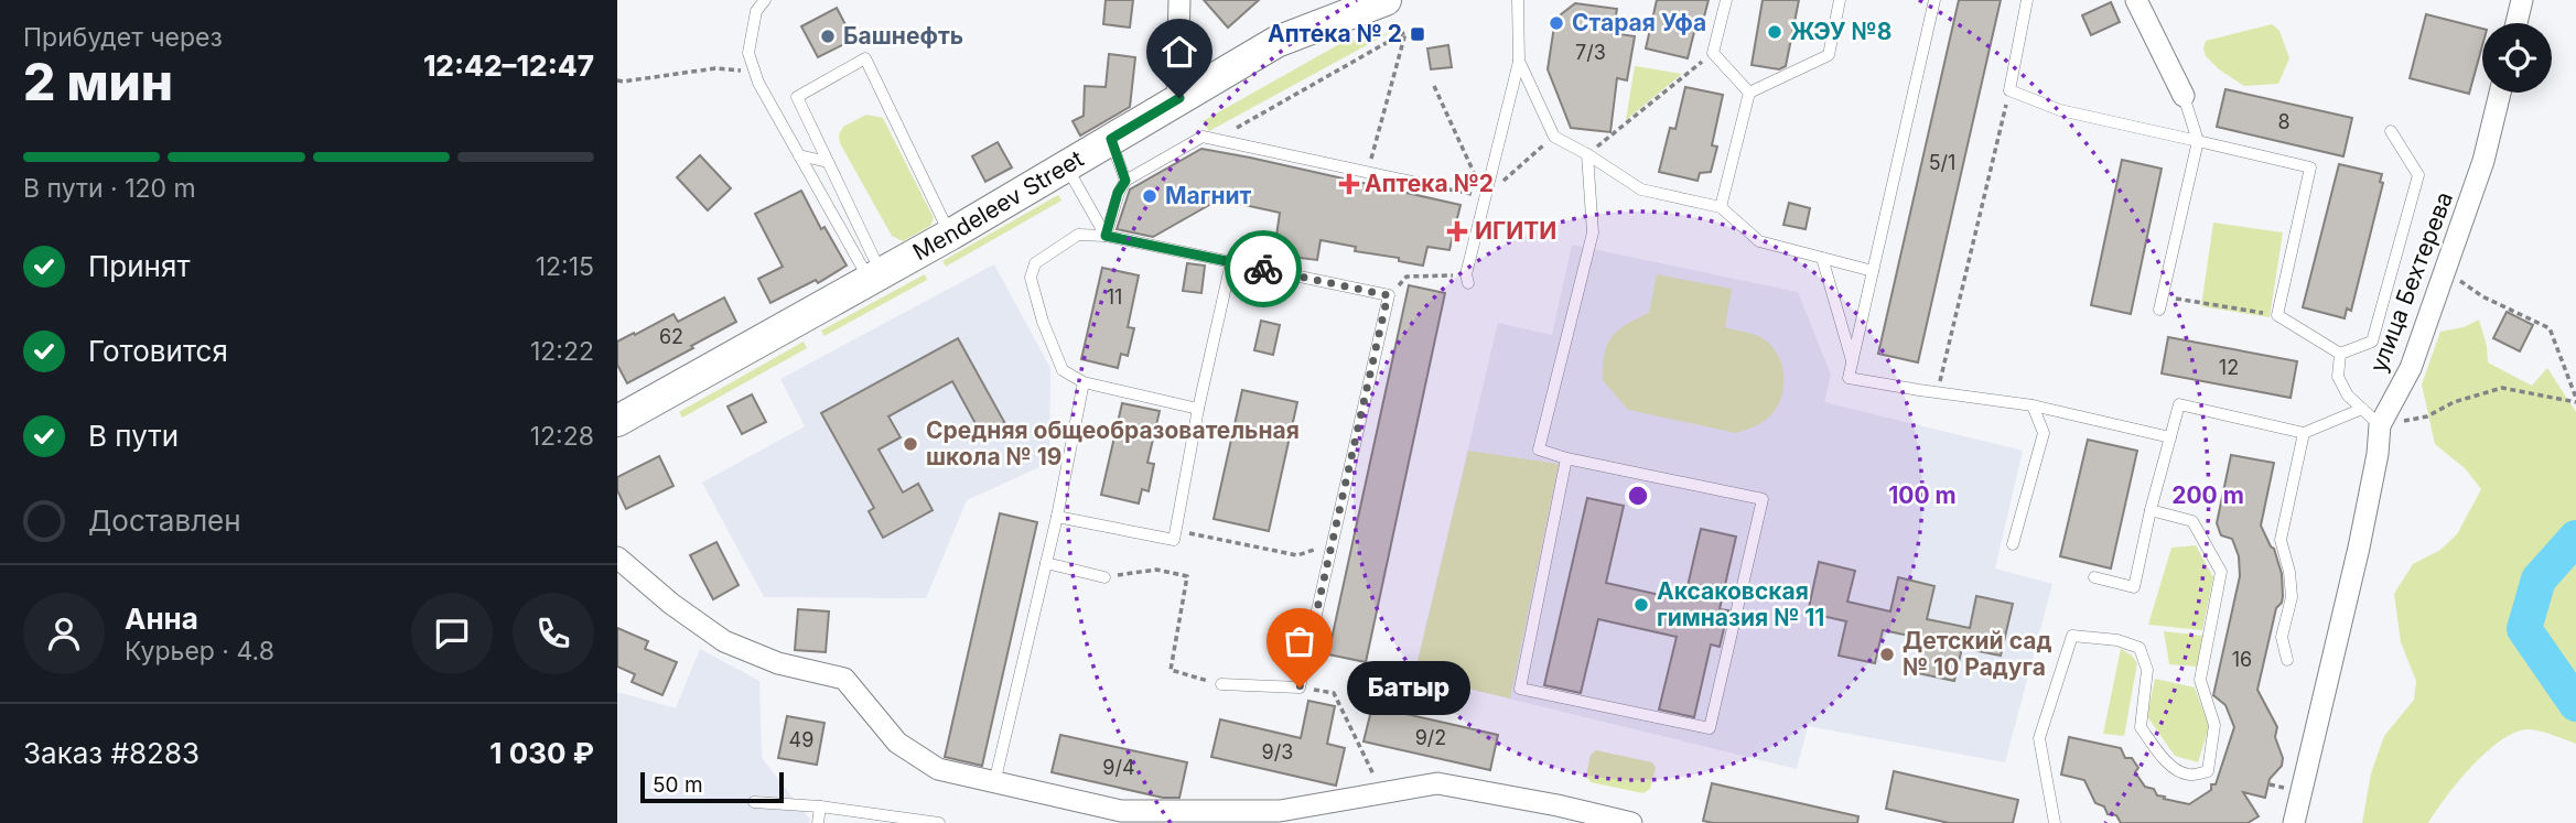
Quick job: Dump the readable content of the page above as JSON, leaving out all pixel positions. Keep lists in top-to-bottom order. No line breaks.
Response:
{"streets":{"main road":["Mendeleev Street"],"street":["улица Бехтерева"]},"places":{"other":["Старая Уфа","ЖЭУ №8","Башнефть","Магнит","Средняя общеобразовательная школа № 19","Аксаковская гимназия № 11","Детский сад № 10 Радуга","Батыр"],"transit":["Аптека № 2"],"health":["Аптека №2","ИГИТИ"]},"house_numbers":["7/3","8","5/1","11","62","12","16","9/2","49","9/3","9/4"],"scale_bar":"50 m","page":{"heading":["2 мин","Прибудет через","12:42–12:47"],"panel":["Анна","Курьер · 4.8","Заказ #8283","1 030 ₽"],"bar":"В пути · 120 m","list":[["Принят","12:15"],["Готовится","12:22"],["В пути","12:28"],"Доставлен"],"bubble":"Батыр","scale":"50 m"},"rings":["100 m","200 m"]}
